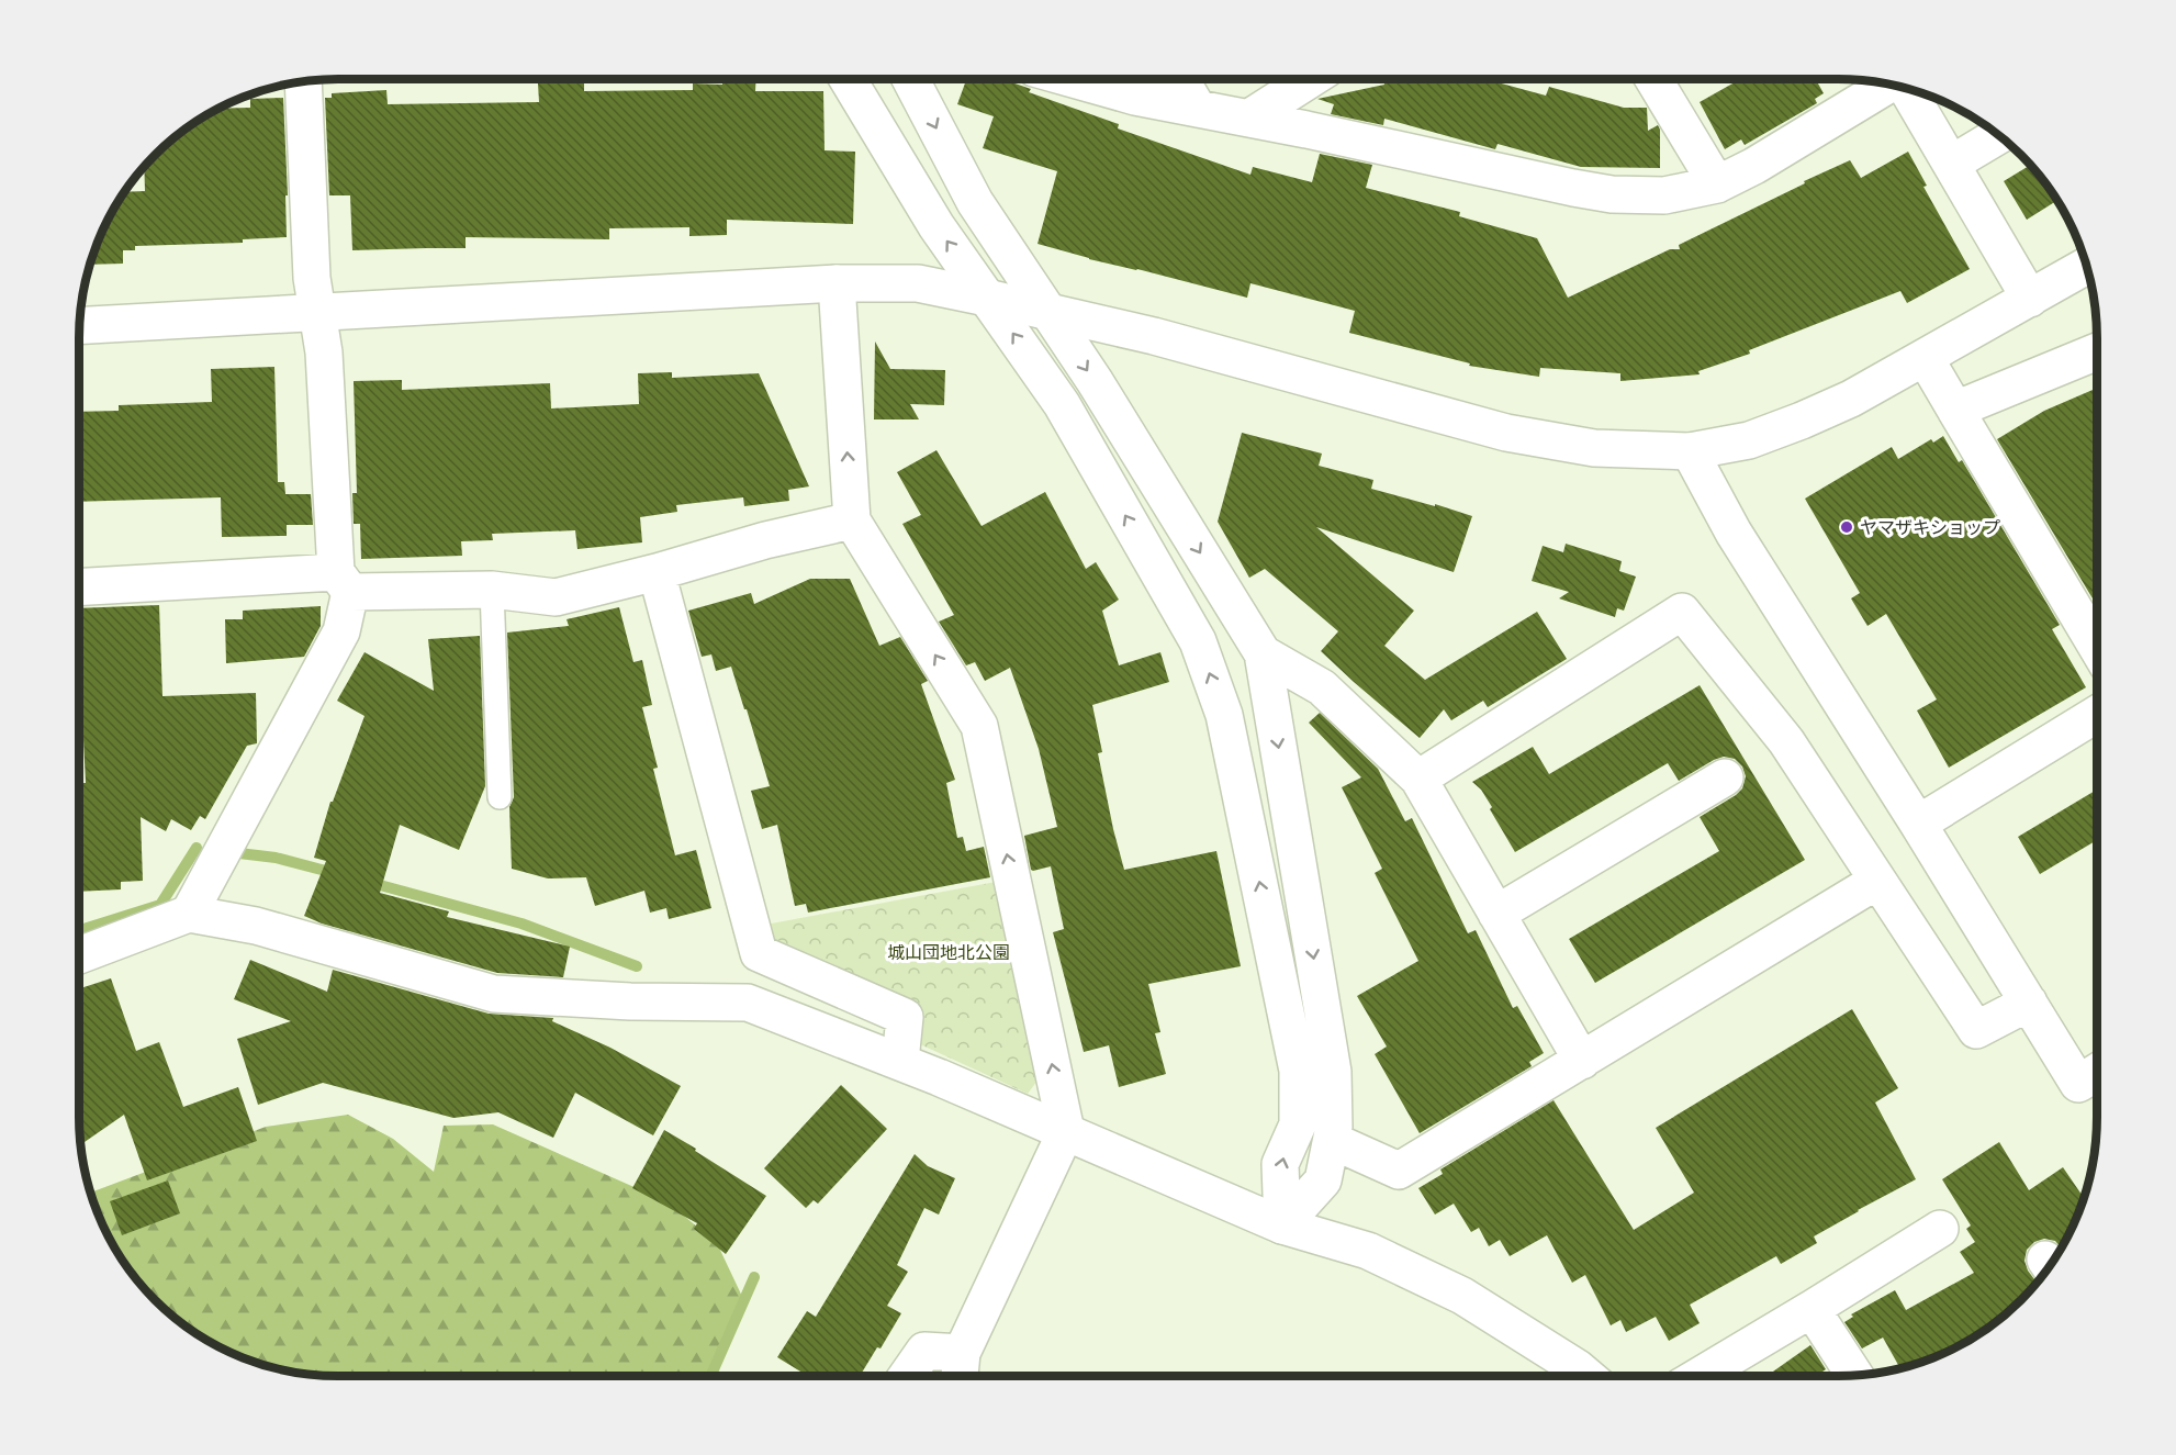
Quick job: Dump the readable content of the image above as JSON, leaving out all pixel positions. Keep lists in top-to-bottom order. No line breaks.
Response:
{"parks":["城山団地北公園"],"places":["ヤマザキショップ"]}
